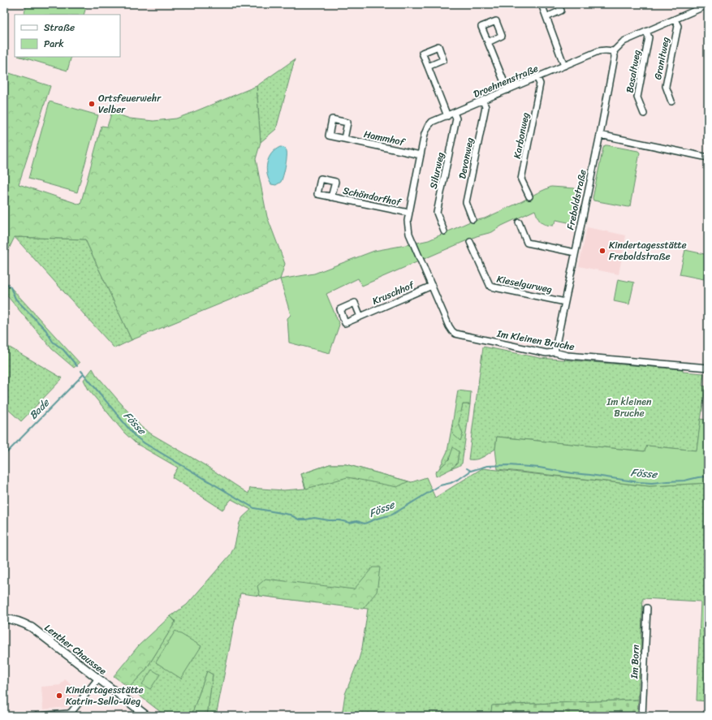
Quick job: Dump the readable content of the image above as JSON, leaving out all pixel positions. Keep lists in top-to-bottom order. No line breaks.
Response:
{"streets":{"street":["Granitweg","Basaltweg","Droehnenstraße","Karbonweg","Hammhof","Devonweg","Silurweg","Schöndorfhof","Freboldstraße","Kieselgurweg","Kruschhof","Im Kleinen Bruche","Lenther Chaussee","Im Born"]},"crossings":[["Droehnenstraße","Karbonweg"],["Droehnenstraße","Hammhof"],["Droehnenstraße","Devonweg"],["Droehnenstraße","Silurweg"],["Droehnenstraße","Schöndorfhof"],["Droehnenstraße","Freboldstraße"],["Droehnenstraße","Im Kleinen Bruche"],["Freboldstraße","Kieselgurweg"],["Freboldstraße","Im Kleinen Bruche"],["Kruschhof","Im Kleinen Bruche"]],"water":["Bade","Fösse"],"parks":["Im kleinen Bruche"],"places":["Ortsfeuerwehr Velber","Kindertagesstätte Freboldstraße","Kindertagesstätte Katrin-Sello-Weg"],"legend":["Straße","Park"]}
